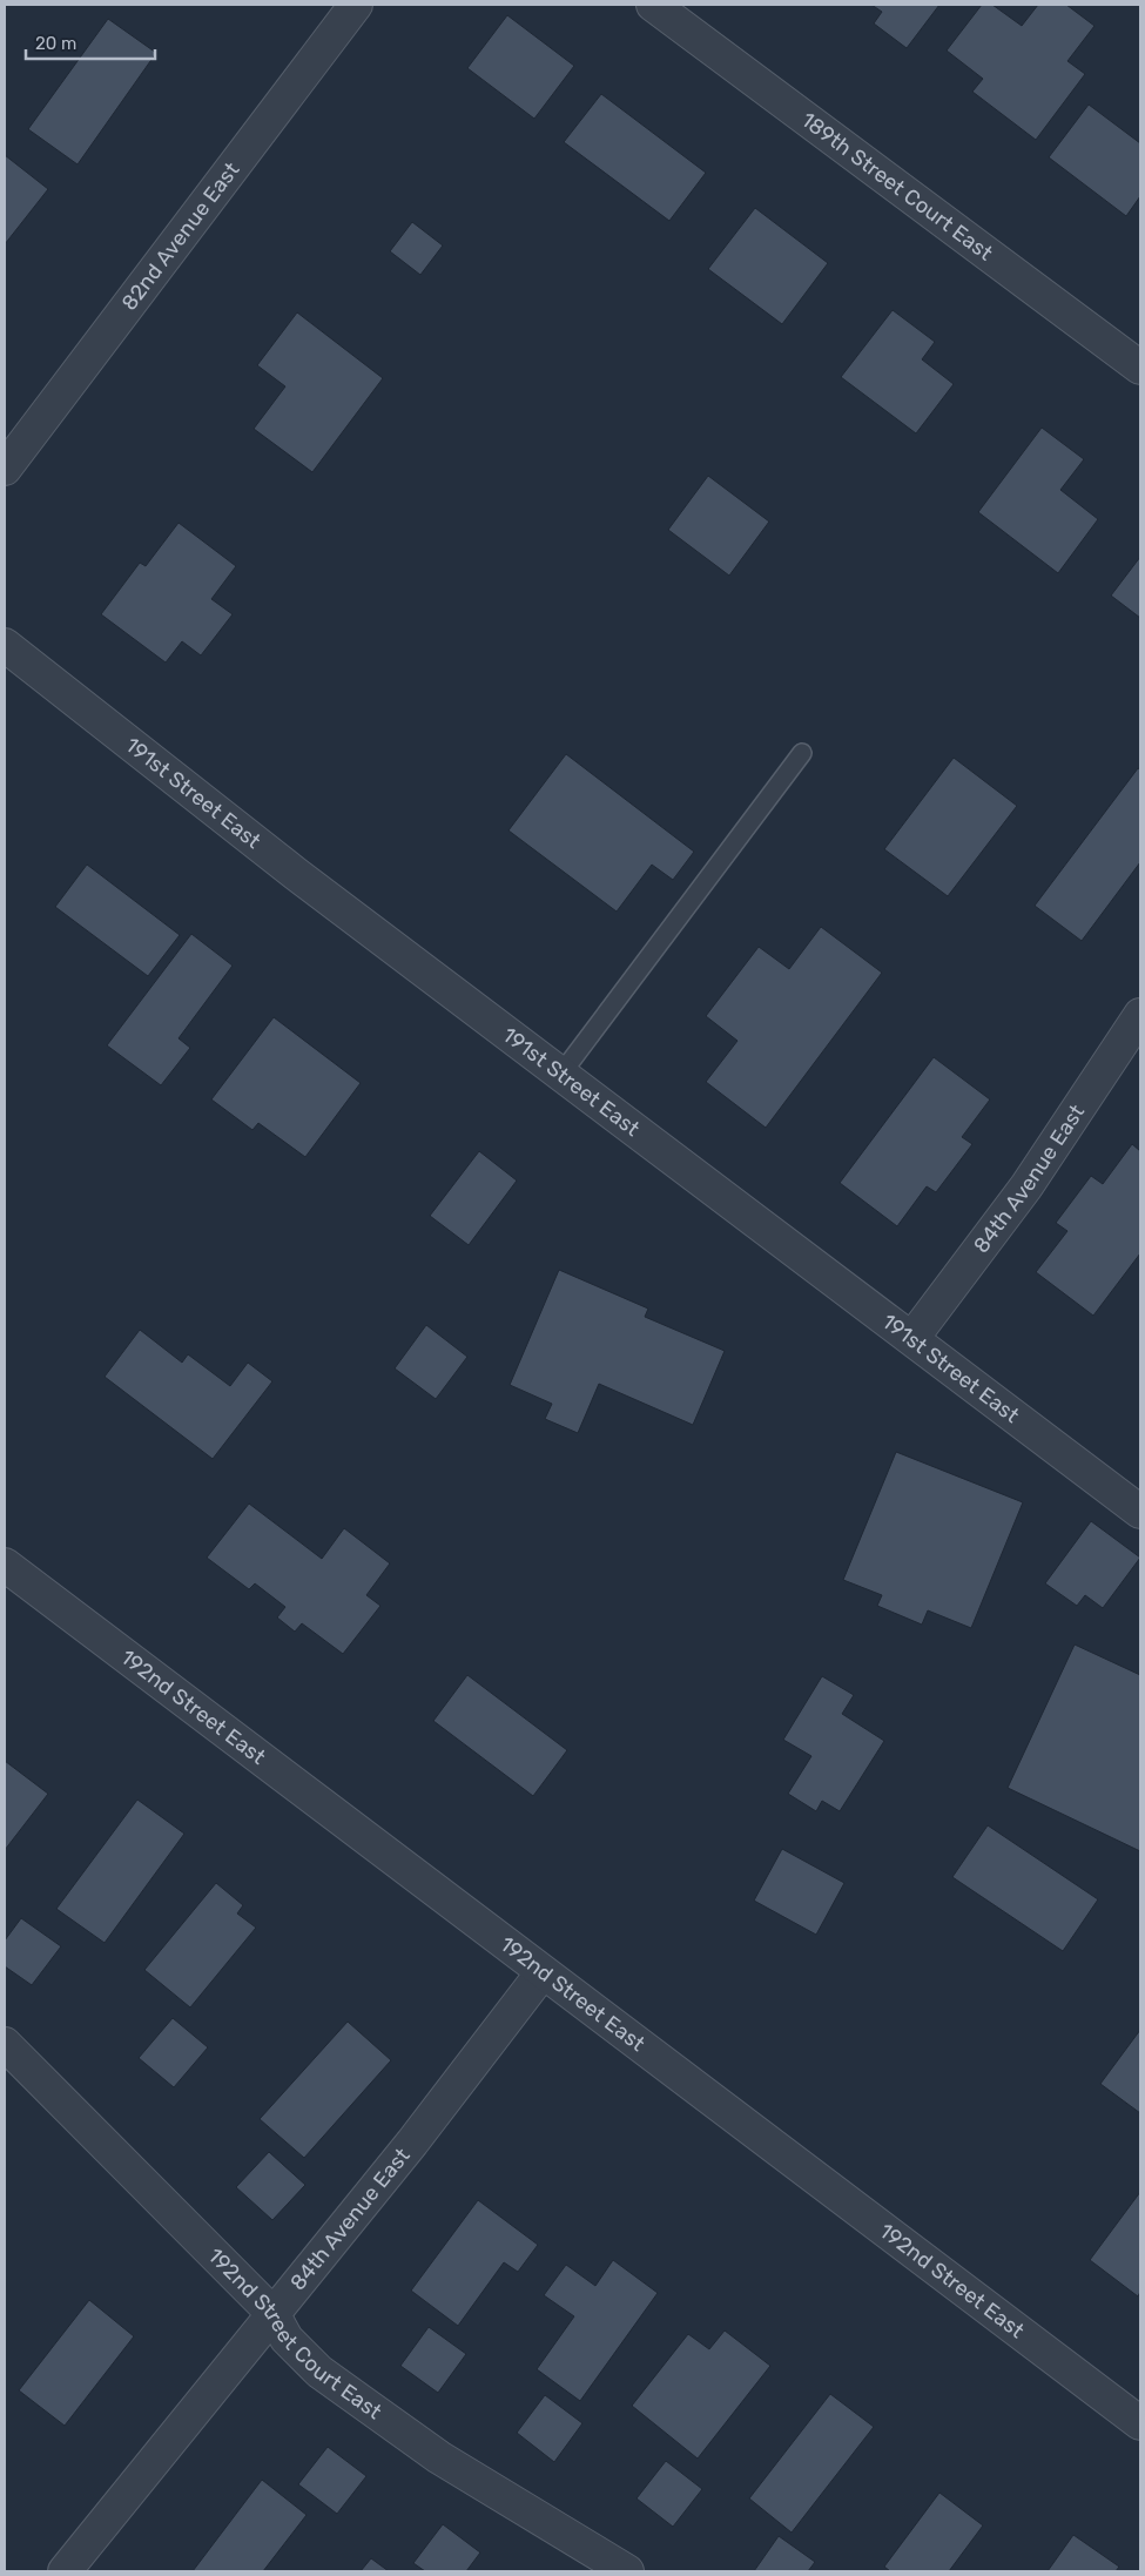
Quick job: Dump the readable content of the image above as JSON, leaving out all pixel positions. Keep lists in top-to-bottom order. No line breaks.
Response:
{"streets":{"street":["189th Street Court East","82nd Avenue East","191st Street East","84th Avenue East","192nd Street East","192nd Street Court East"]},"crossings":[["191st Street East","84th Avenue East"],["84th Avenue East","192nd Street East"],["84th Avenue East","192nd Street Court East"]],"scale_bar":"20 m"}
